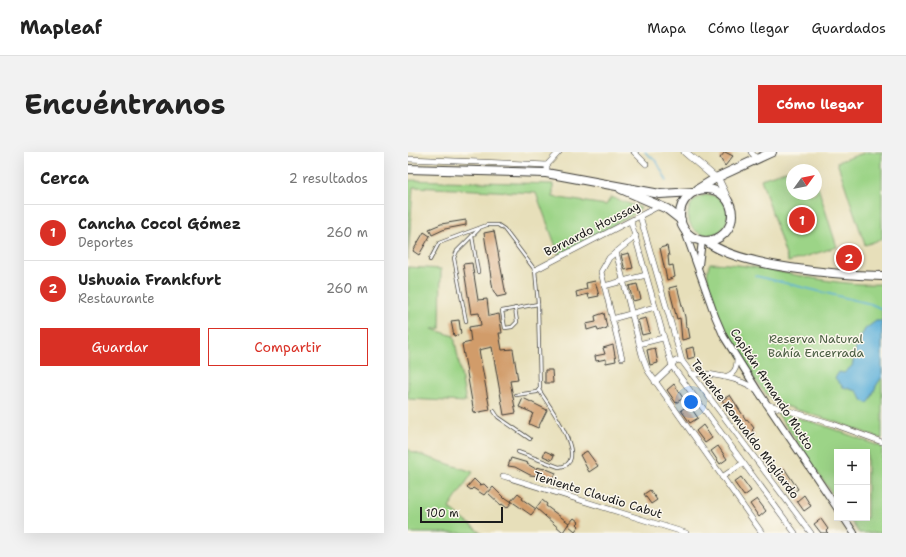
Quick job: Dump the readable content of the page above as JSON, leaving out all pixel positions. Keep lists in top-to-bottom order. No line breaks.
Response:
{"streets":{"street":["Bernardo Houssay","Capitán Armando Mutto","Teniente Romualdo Migliardo","Teniente Claudio Cabut"]},"crossings":[["Bernardo Houssay","Teniente Romualdo Migliardo"]],"parks":["Reserva Natural Bahía Encerrada"],"scale_bar":"100 m","north":"top right","page":{"header":"Mapleaf","nav":["Mapa","Cómo llegar","Guardados"],"title":"Encuéntranos","buttons":["Cómo llegar",["Guardar","Compartir"]],"heading":["Cerca","2 resultados"],"list":[{"mark":"1","name":"Cancha Cocol Gómez","note":"Deportes","value":"260 m"},{"mark":"2","name":"Ushuaia Frankfurt","note":"Restaurante","value":"260 m"}],"pins":["1","2"],"map_buttons":["+","−"],"scale":"100 m"}}
